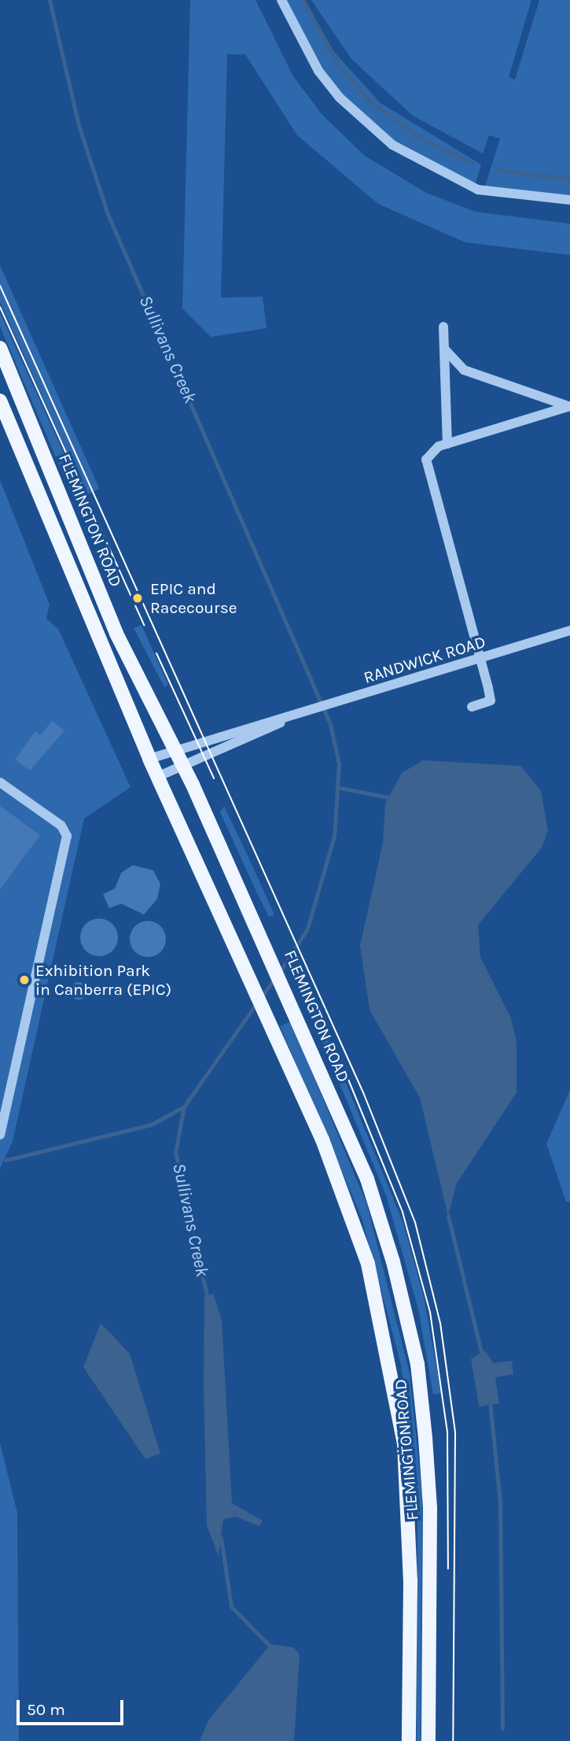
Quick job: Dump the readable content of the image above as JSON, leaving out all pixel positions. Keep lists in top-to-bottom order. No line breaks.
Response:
{"streets":{"main road":["FLEMINGTON ROAD"],"street":["RANDWICK ROAD"]},"crossings":[["FLEMINGTON ROAD","RANDWICK ROAD"]],"water":["Sullivans Creek"],"places":["EPIC and Racecourse","Exhibition Park in Canberra (EPIC)"],"scale_bar":"50 m"}
